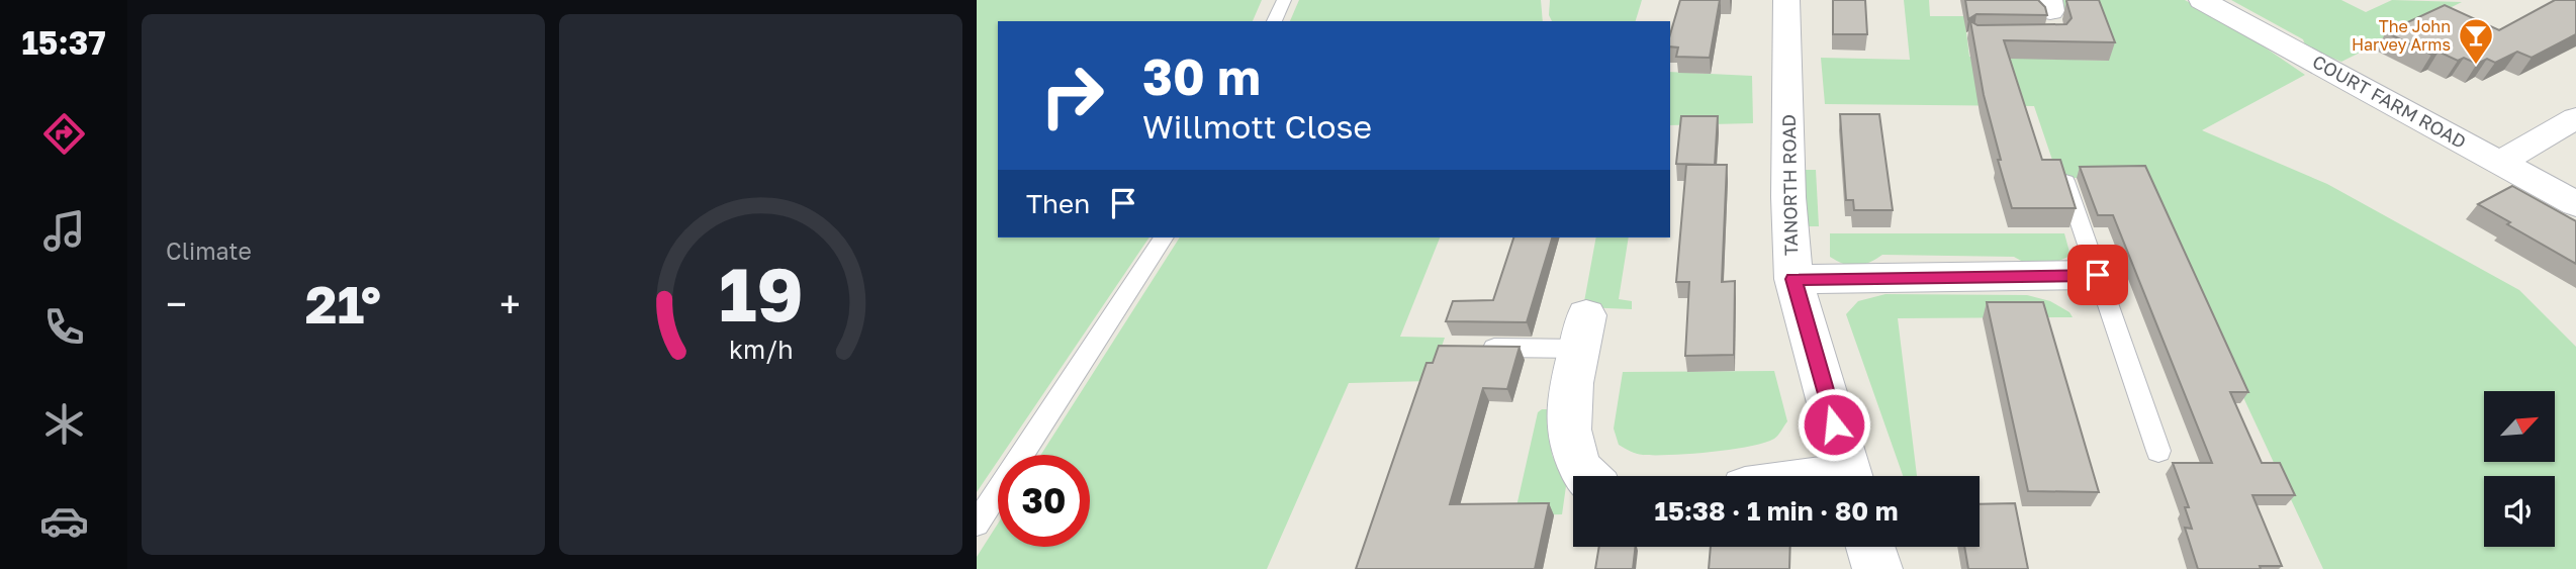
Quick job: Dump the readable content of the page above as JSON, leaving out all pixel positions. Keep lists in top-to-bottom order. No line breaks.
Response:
{"streets":{"street":["COURT FARM ROAD","TANORTH ROAD"]},"places":{"bar":["The John Harvey Arms"]},"north":"top right","page":{"tabs":"15:37","tile":"Climate","turn":["30 m","Willmott Close"],"then":"Then","heat":["−","21°","+"],"limit":"30","trip":"15:38 · 1 min · 80 m","gauge":["19","km/h"]}}
